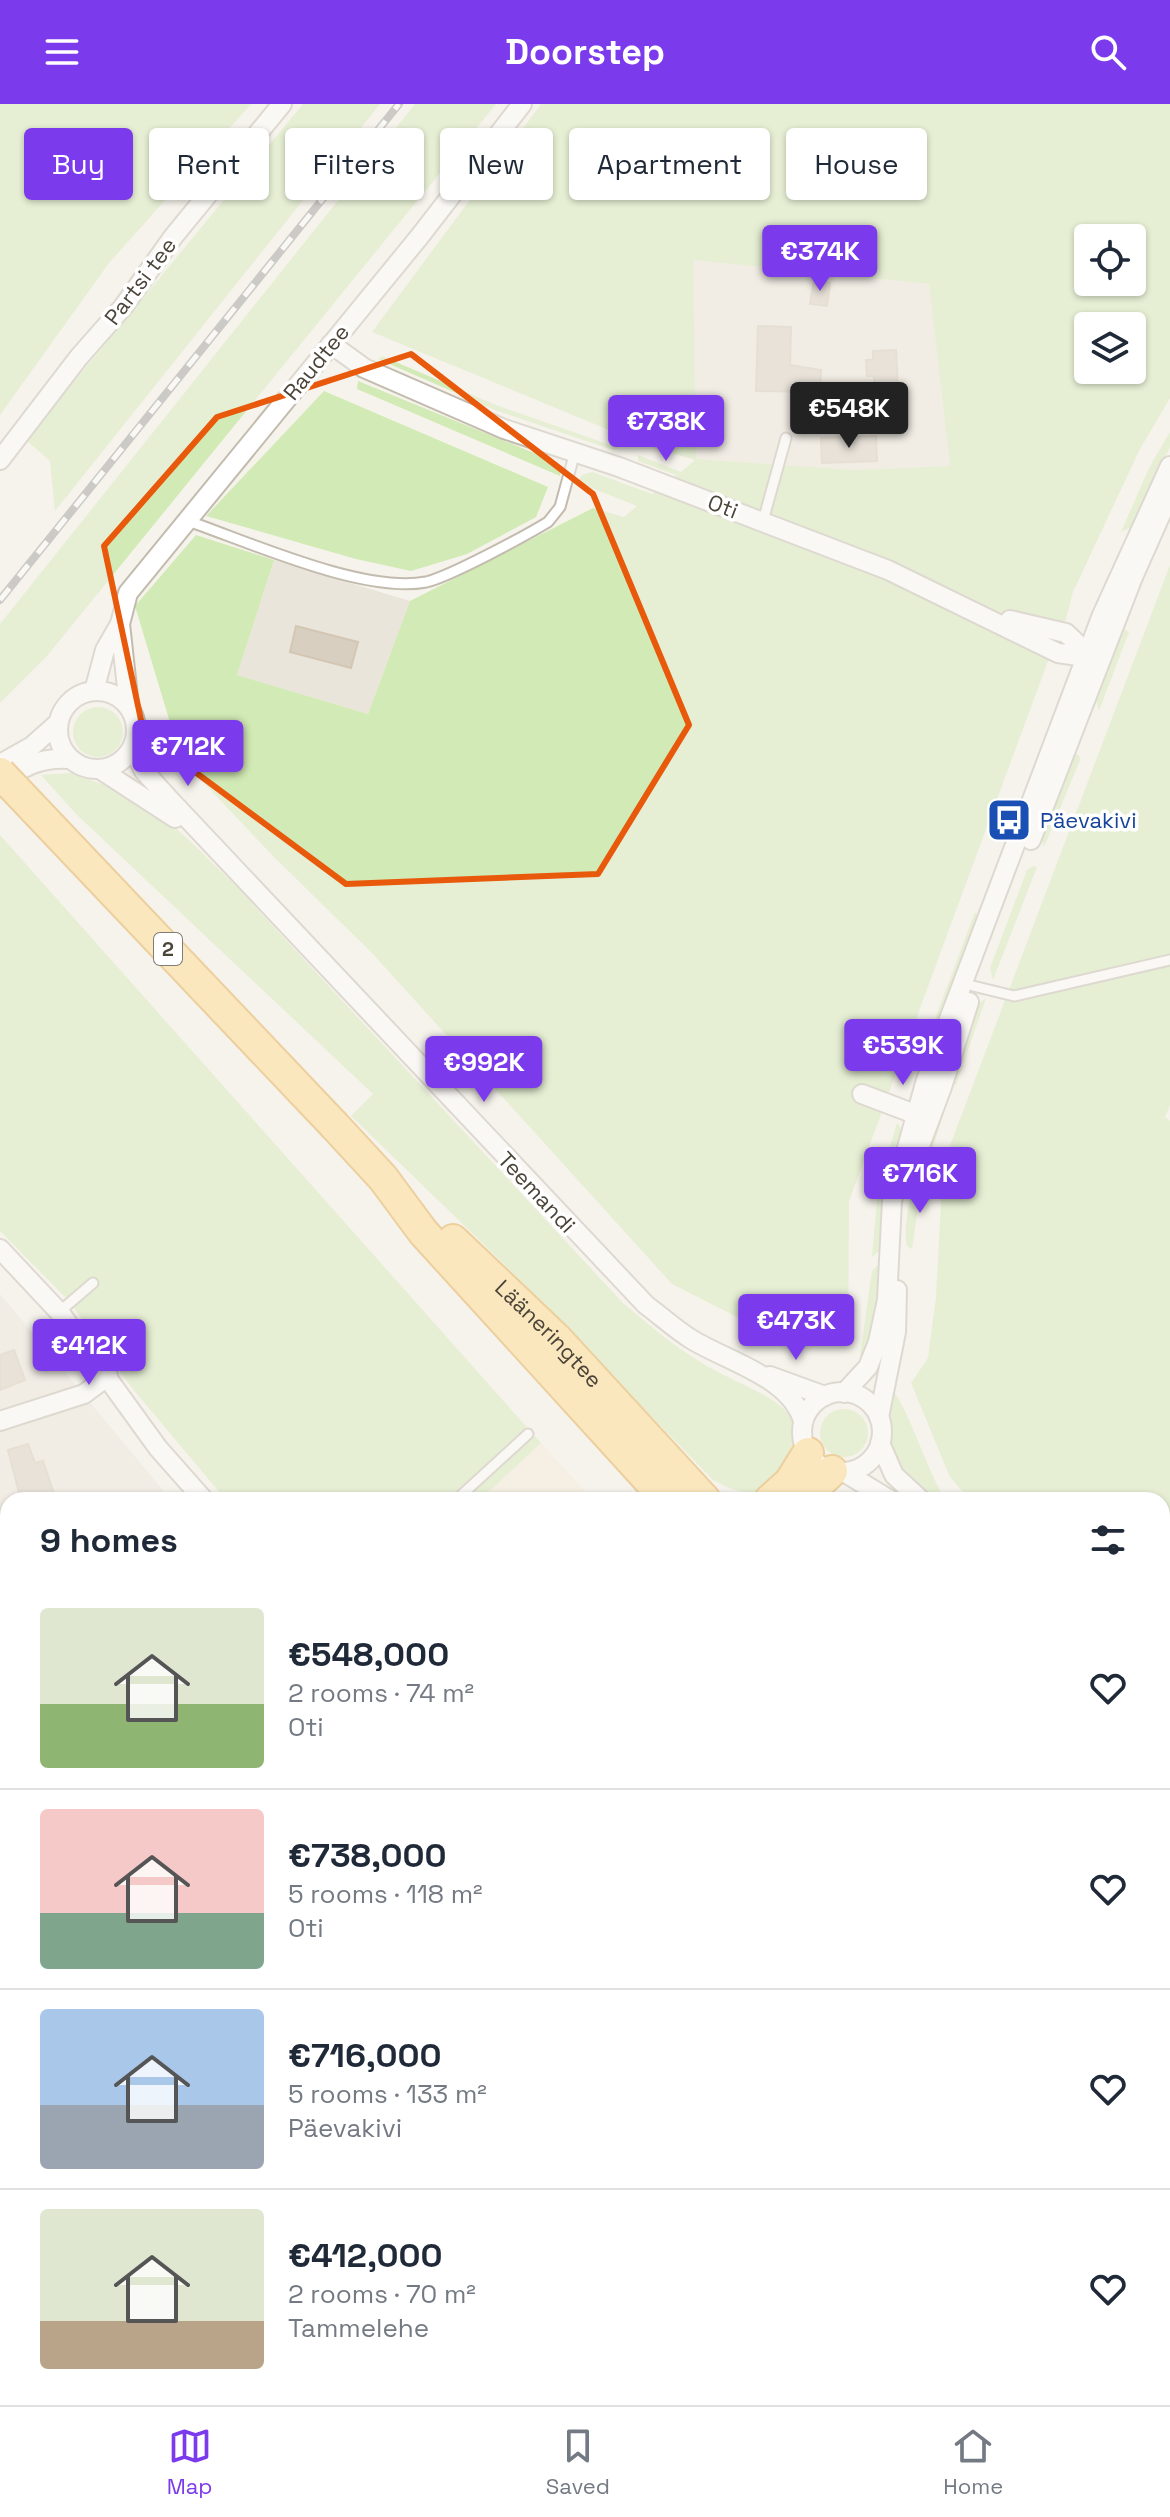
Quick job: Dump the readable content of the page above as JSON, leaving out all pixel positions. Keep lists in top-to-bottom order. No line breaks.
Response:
{"streets":{"highway":["2","Lääneringtee"],"street":["Partsi tee","Raudtee","Oti","Teemandi"]},"crossings":[["Raudtee","Oti"],["Raudtee","Teemandi"]],"places":{"bus stop":["Päevakivi"]},"page":{"header":"Doorstep","chip":["Buy","Rent","Filters","New","Apartment","House"],"price":["€374K","€548K","€738K","€712K","€539K","€992K","€716K","€473K","€412K"],"heading":"9 homes","list":[{"name":"€548,000","note":"2 rooms · 74 m² · Oti"},{"name":"€738,000","note":"5 rooms · 118 m² · Oti"},{"name":"€716,000","note":"5 rooms · 133 m² · Päevakivi"},{"name":"€412,000","note":"2 rooms · 70 m² · Tammelehe"}],"tabs":["Map","Saved","Home"]}}
